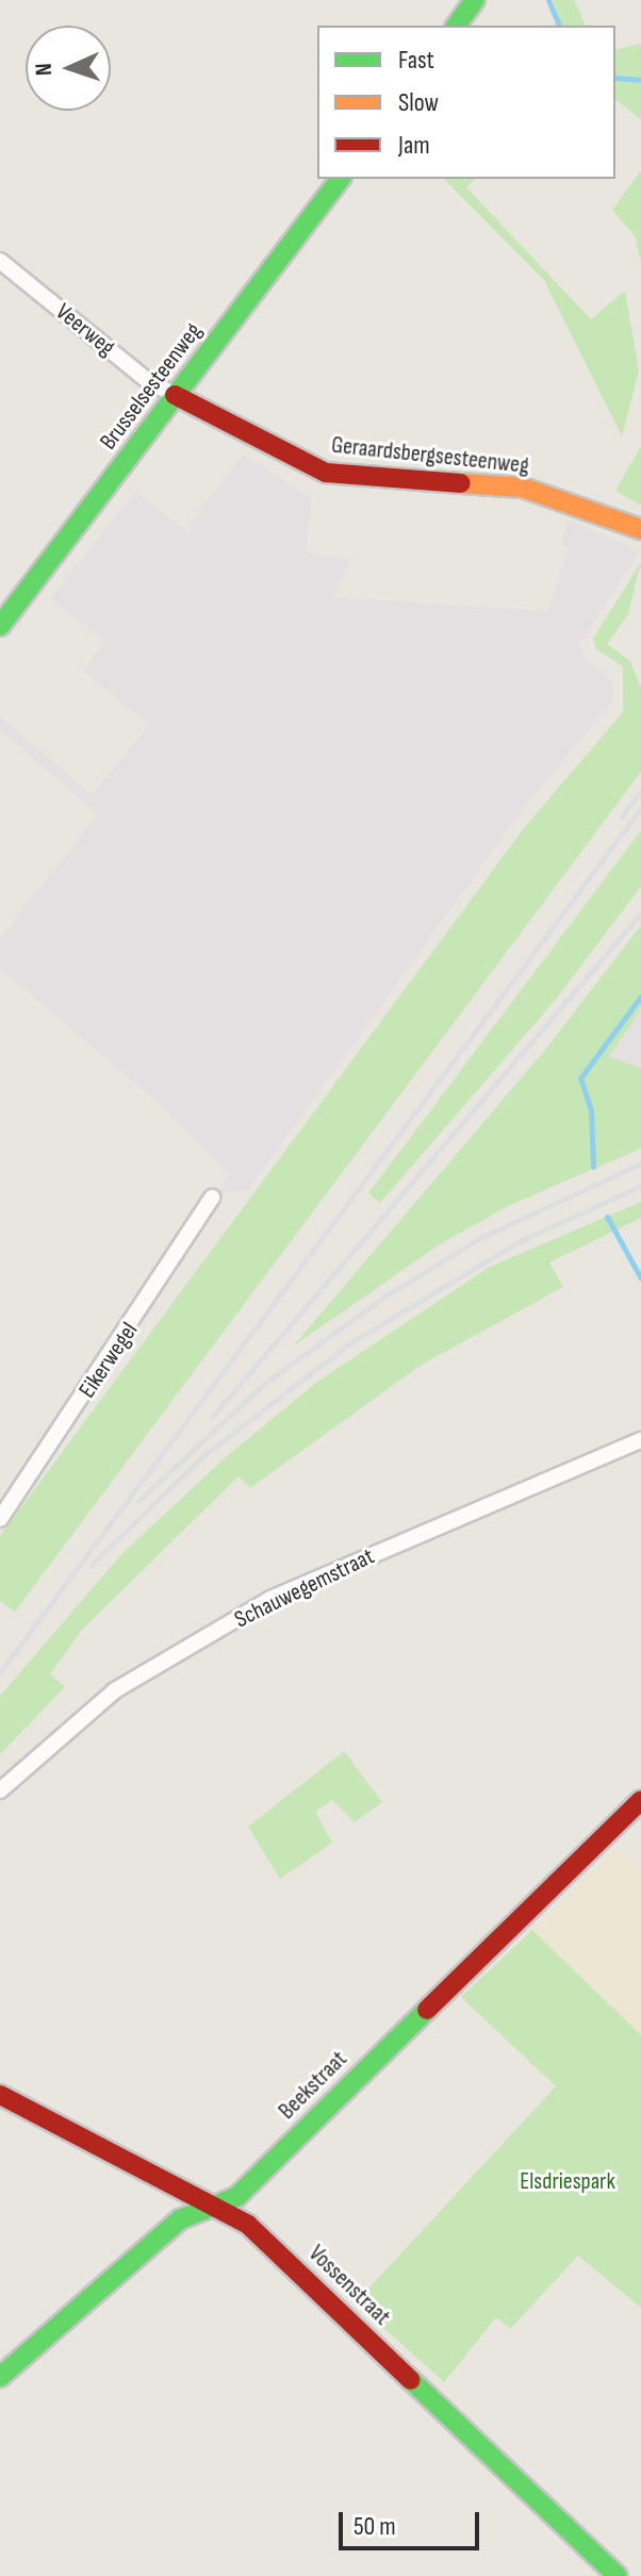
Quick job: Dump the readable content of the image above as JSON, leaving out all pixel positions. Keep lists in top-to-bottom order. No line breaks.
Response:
{"streets":{"street":["Veerweg","Brusselsesteenweg","Geraardsbergsesteenweg","Eikerwegel","Schauwegemstraat","Beekstraat","Vossenstraat"]},"crossings":[["Veerweg","Brusselsesteenweg"],["Veerweg","Geraardsbergsesteenweg"],["Brusselsesteenweg","Geraardsbergsesteenweg"],["Beekstraat","Vossenstraat"]],"parks":["Elsdriespark"],"legend":["Fast","Slow","Jam"],"scale_bar":"50 m","north":"left"}
